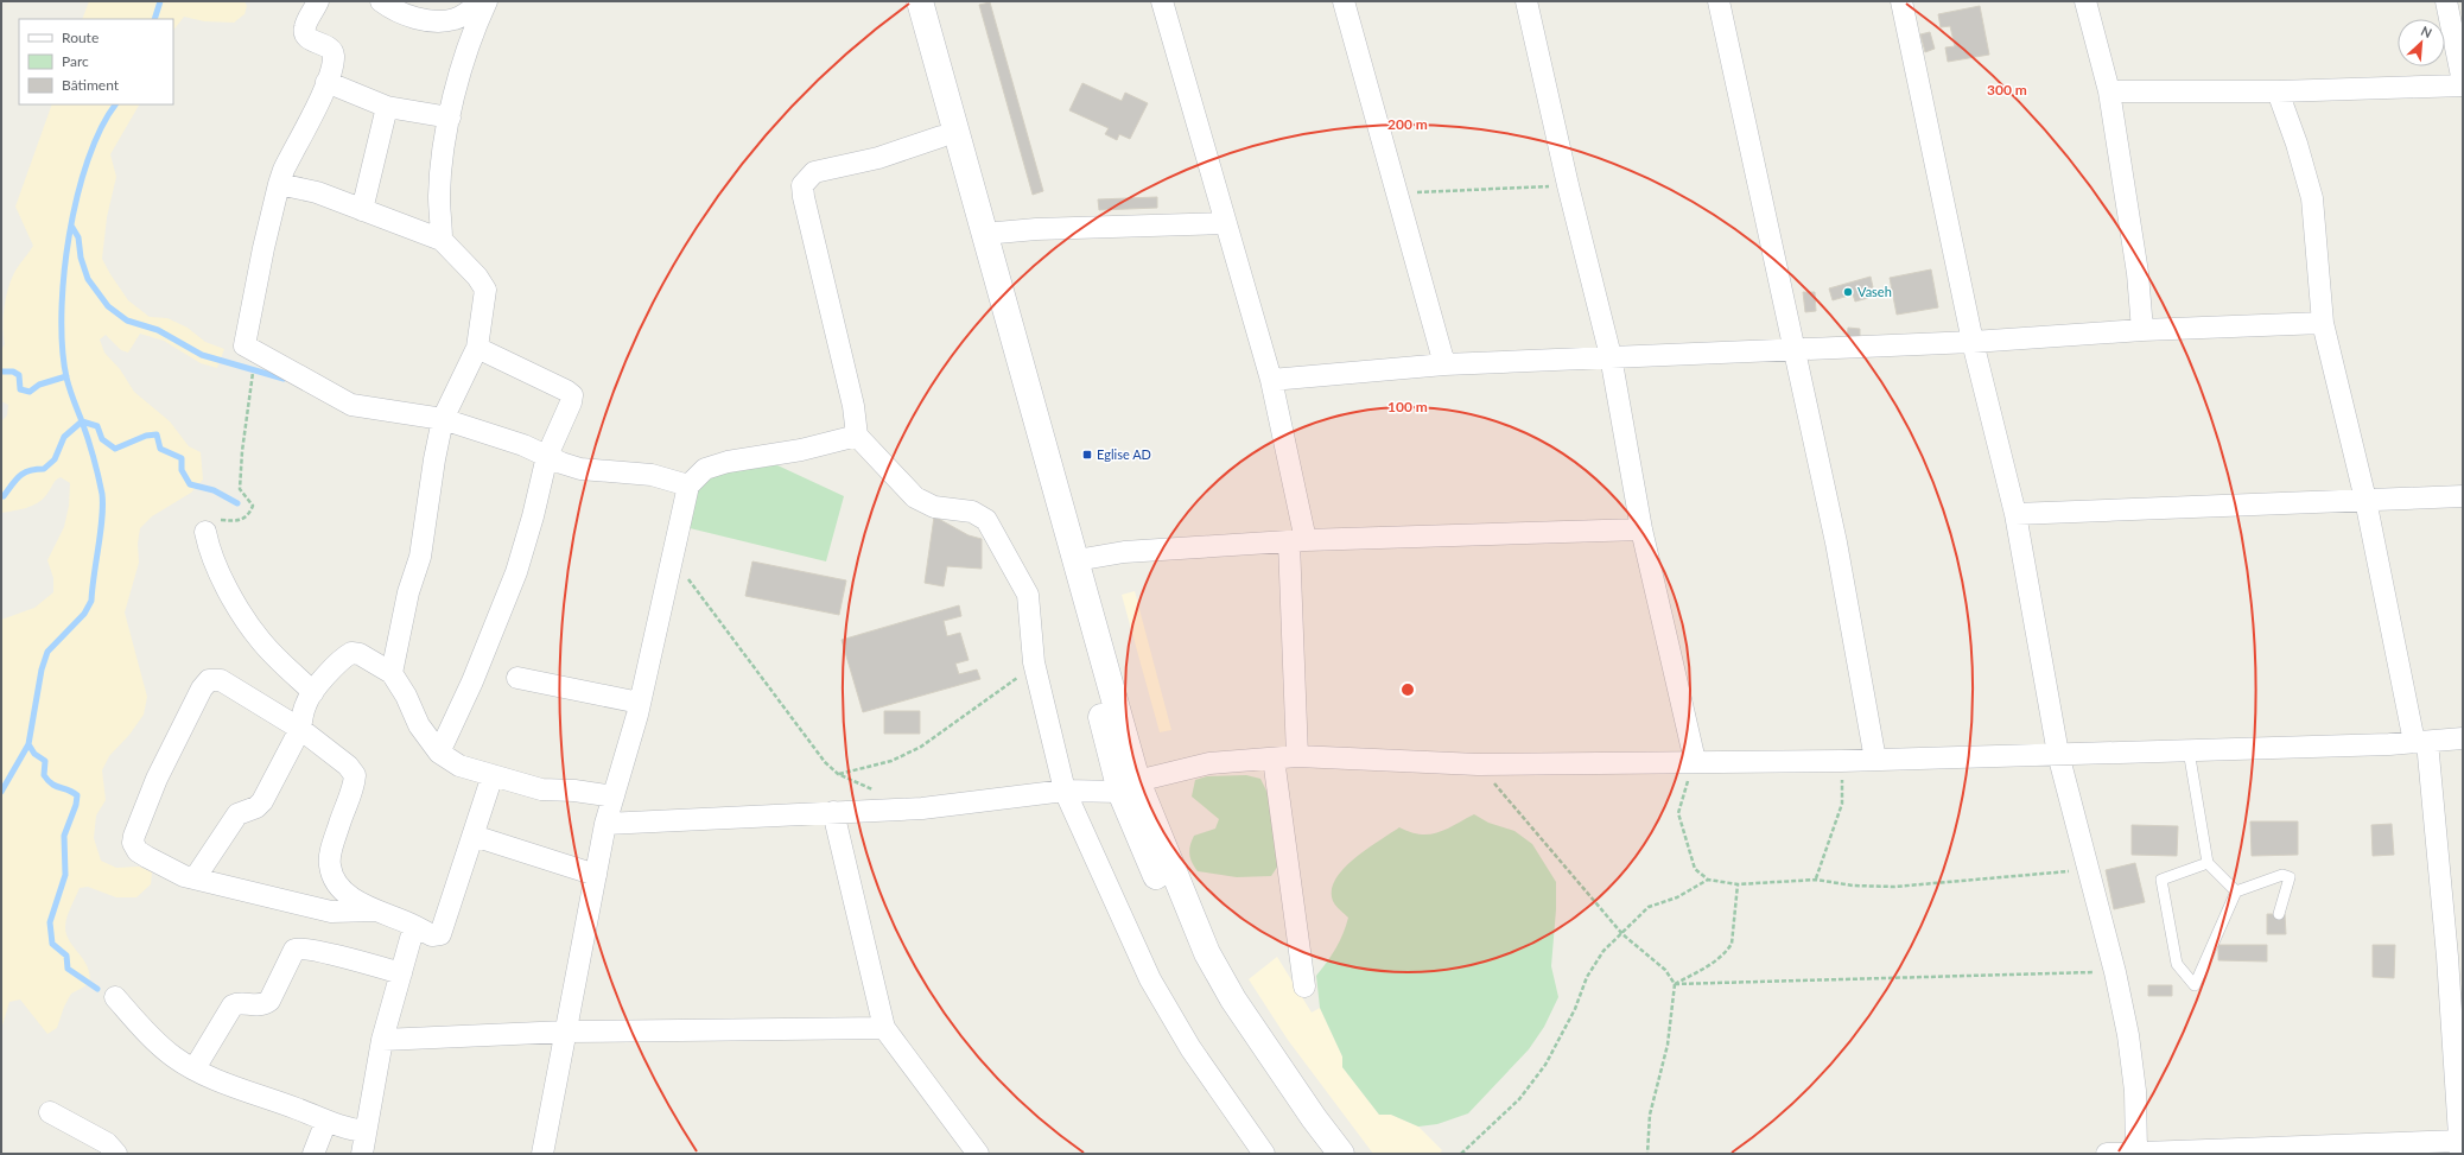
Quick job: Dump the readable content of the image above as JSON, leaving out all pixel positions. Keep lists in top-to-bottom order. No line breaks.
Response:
{"places":{"other":["Vaseh"],"transit":["Eglise AD"]},"legend":["Route","Parc","Bâtiment"],"north":"top right","rings":["300 m","200 m","100 m"]}
